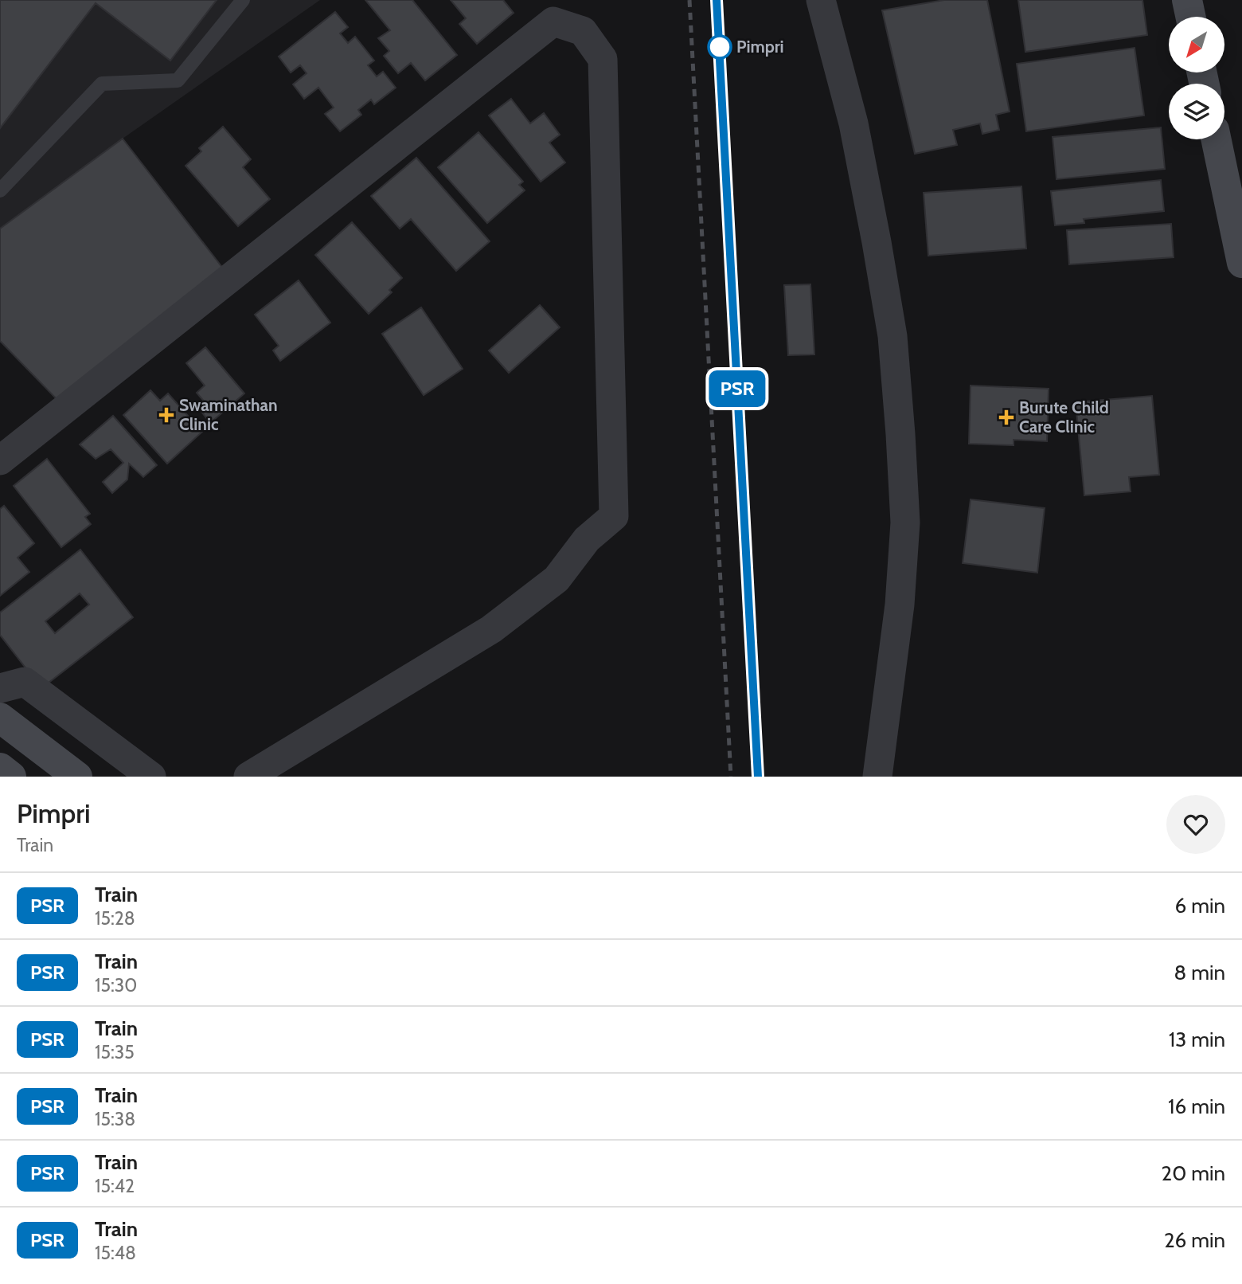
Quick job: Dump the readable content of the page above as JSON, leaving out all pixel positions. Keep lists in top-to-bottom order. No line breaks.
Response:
{"places":{"other":["Pimpri"],"health":["Swaminathan Clinic","Burute Child Care Clinic"]},"north":"bottom left","page":{"on_map":"PSR","heading":["Pimpri","Train"],"list":[{"mark":"PSR","name":"Train","note":"15:28","value":"6 min"},{"mark":"PSR","name":"Train","note":"15:30","value":"8 min"},{"mark":"PSR","name":"Train","note":"15:35","value":"13 min"},{"mark":"PSR","name":"Train","note":"15:38","value":"16 min"},{"mark":"PSR","name":"Train","note":"15:42","value":"20 min"},{"mark":"PSR","name":"Train","note":"15:48","value":"26 min"}]}}
